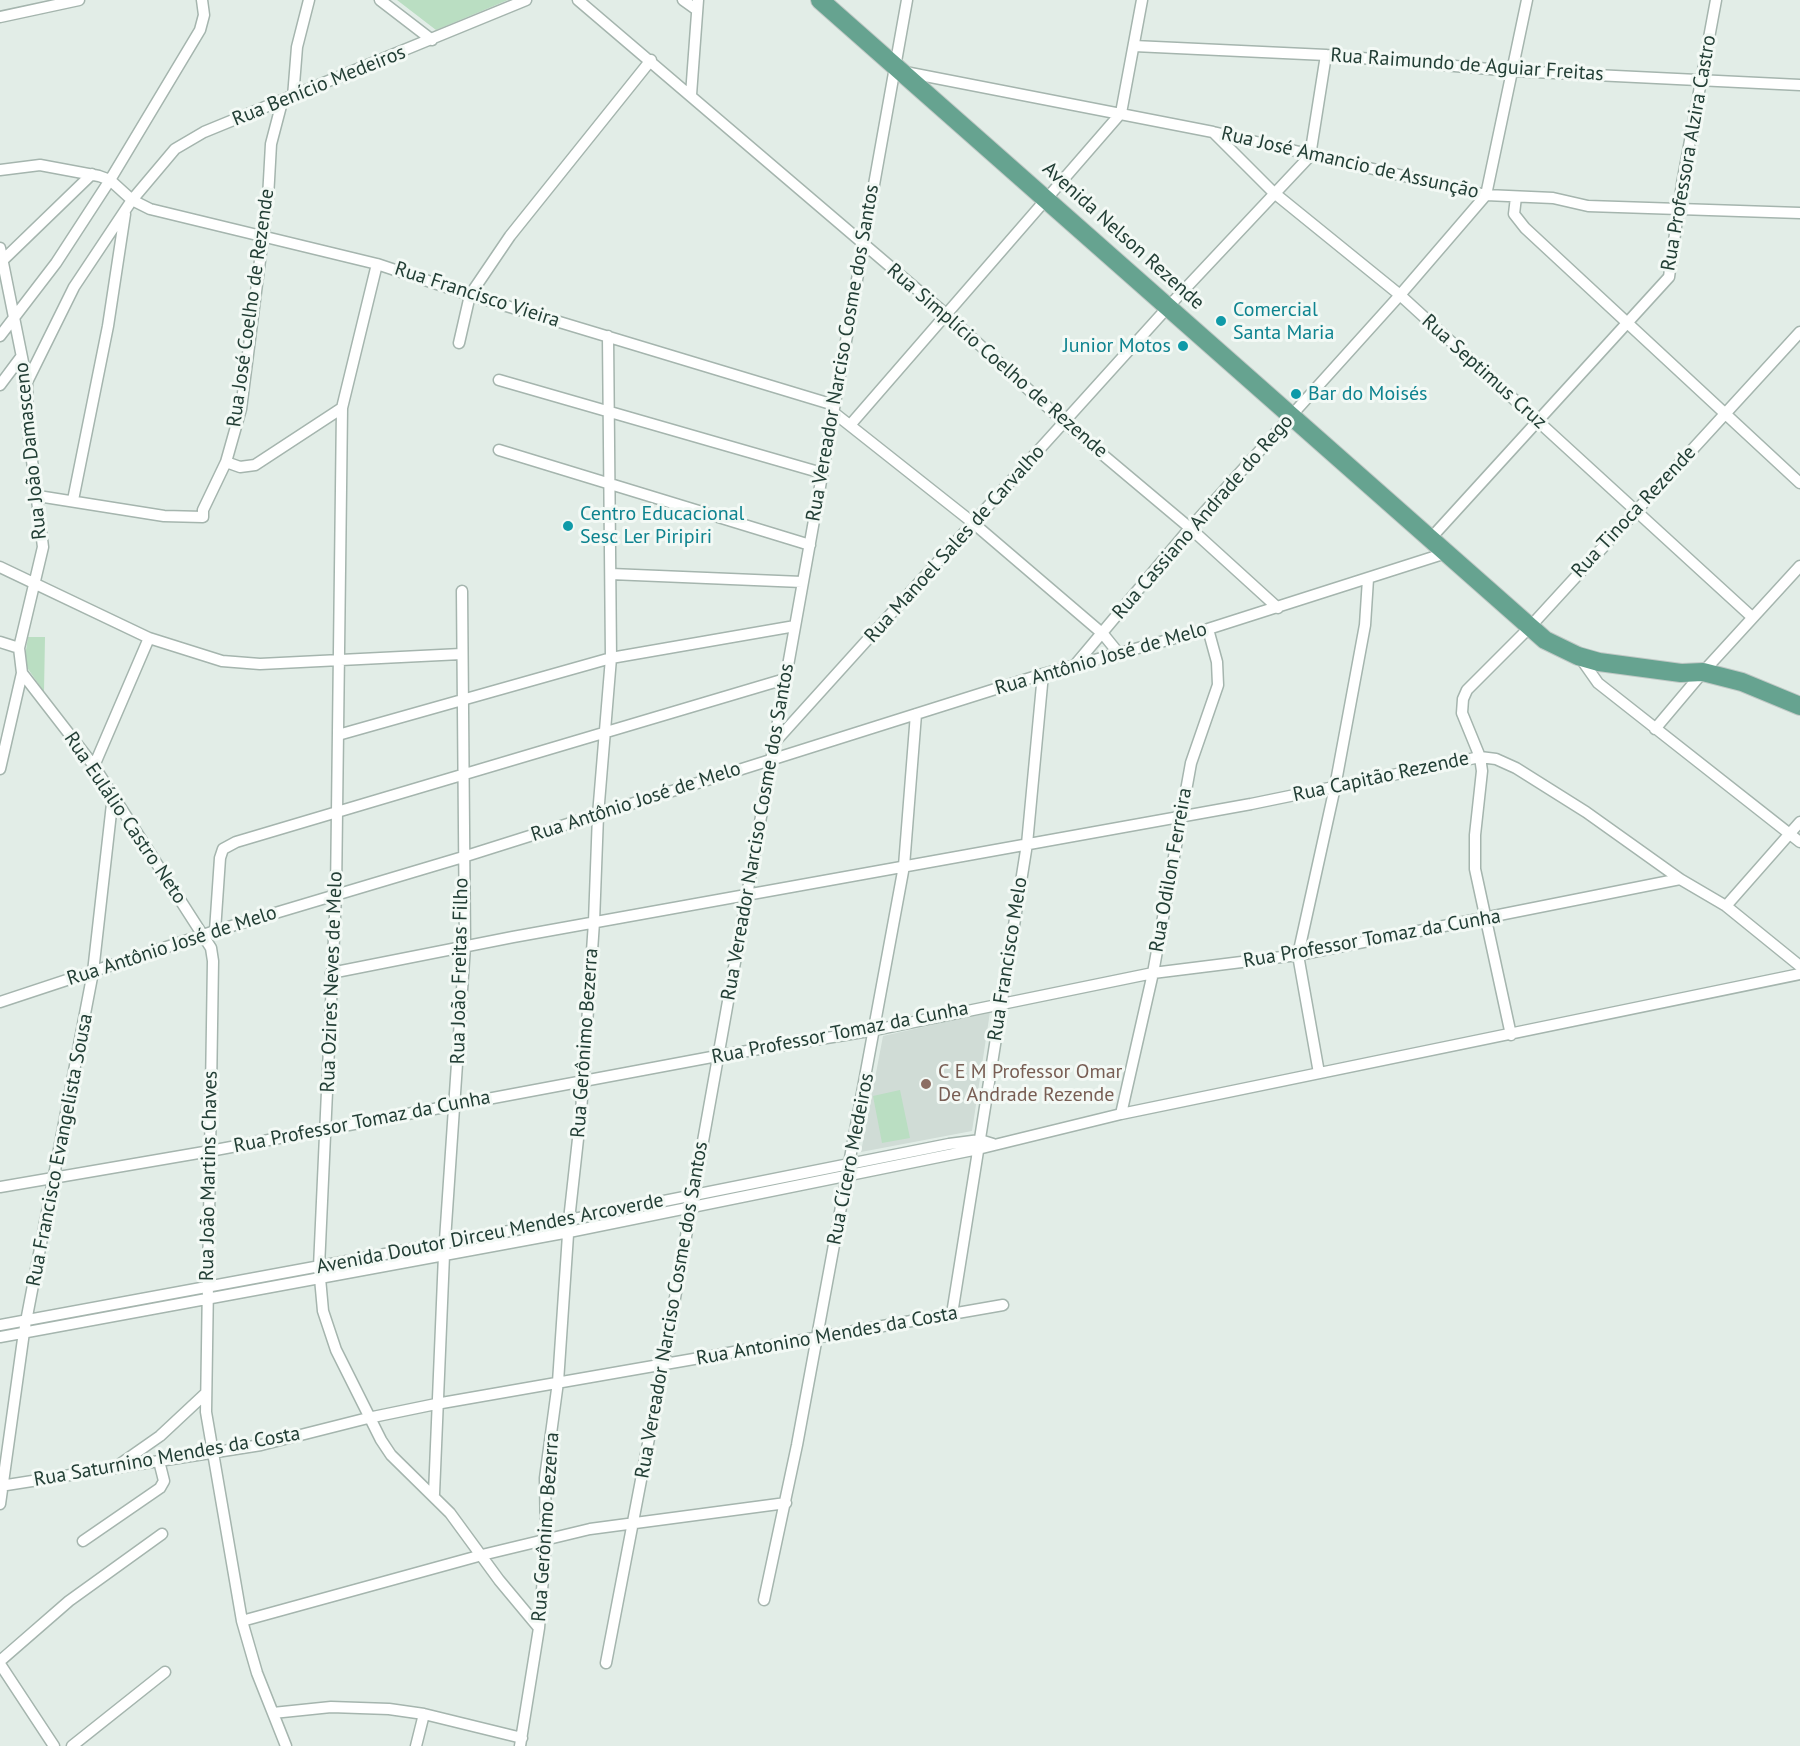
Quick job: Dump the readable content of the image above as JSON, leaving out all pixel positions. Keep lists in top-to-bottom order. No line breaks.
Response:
{"streets":{"main road":["Avenida Nelson Rezende"],"street":["Rua Raimundo de Aguiar Freitas","Rua Benício Medeiros","Rua Professora Alzira Castro","Rua José Amancio de Assunção","Rua Francisco Vieira","Rua José Coelho de Rezende","Rua Vereador Narciso Cosme dos Santos","Rua Simplício Coelho de Rezende","Rua Septimus Cruz","Rua João Damasceno","Rua Tinoca Rezende","Rua Cassiano Andrade do Rego","Rua Manoel Sales de Carvalho","Rua Antônio José de Melo","Rua Capitão Rezende","Rua Eulálio Castro Neto","Rua Odilon Ferreira","Rua Professor Tomaz da Cunha","Rua Francisco Melo","Rua João Freitas Filho","Rua Ozires Neves de Melo","Rua Gerônimo Bezerra","Rua Francisco Evangelista Sousa","Rua Cícero Medeiros","Rua João Martins Chaves","Avenida Doutor Dirceu Mendes Arcoverde","Rua Antonino Mendes da Costa","Rua Saturnino Mendes da Costa"]},"crossings":[["Rua Raimundo de Aguiar Freitas","Rua Professora Alzira Castro"],["Rua Raimundo de Aguiar Freitas","Rua Cassiano Andrade do Rego"],["Rua Benício Medeiros","Rua Francisco Vieira"],["Rua Benício Medeiros","Rua José Coelho de Rezende"],["Rua Benício Medeiros","Rua João Damasceno"],["Rua Professora Alzira Castro","Rua José Amancio de Assunção"],["Rua Professora Alzira Castro","Avenida Nelson Rezende"],["Rua Professora Alzira Castro","Rua Septimus Cruz"],["Rua José Amancio de Assunção","Avenida Nelson Rezende"],["Rua José Amancio de Assunção","Rua Vereador Narciso Cosme dos Santos"],["Rua José Amancio de Assunção","Rua Septimus Cruz"],["Rua José Amancio de Assunção","Rua Cassiano Andrade do Rego"],["Rua José Amancio de Assunção","Rua Manoel Sales de Carvalho"],["Avenida Nelson Rezende","Rua Vereador Narciso Cosme dos Santos"],["Avenida Nelson Rezende","Rua Tinoca Rezende"],["Avenida Nelson Rezende","Rua Cassiano Andrade do Rego"],["Avenida Nelson Rezende","Rua Manoel Sales de Carvalho"],["Avenida Nelson Rezende","Rua Antônio José de Melo"],["Rua Francisco Vieira","Rua José Coelho de Rezende"],["Rua Francisco Vieira","Rua Vereador Narciso Cosme dos Santos"],["Rua Francisco Vieira","Rua Cassiano Andrade do Rego"],["Rua Francisco Vieira","Rua Manoel Sales de Carvalho"],["Rua Francisco Vieira","Rua Antônio José de Melo"],["Rua Francisco Vieira","Rua Ozires Neves de Melo"],["Rua Francisco Vieira","Rua Gerônimo Bezerra"],["Rua Vereador Narciso Cosme dos Santos","Rua Simplício Coelho de Rezende"],["Rua Vereador Narciso Cosme dos Santos","Rua Manoel Sales de Carvalho"],["Rua Vereador Narciso Cosme dos Santos","Rua Antônio José de Melo"],["Rua Vereador Narciso Cosme dos Santos","Rua Capitão Rezende"],["Rua Vereador Narciso Cosme dos Santos","Rua Professor Tomaz da Cunha"],["Rua Vereador Narciso Cosme dos Santos","Avenida Doutor Dirceu Mendes Arcoverde"],["Rua Vereador Narciso Cosme dos Santos","Rua Antonino Mendes da Costa"],["Rua Simplício Coelho de Rezende","Rua Cassiano Andrade do Rego"],["Rua Simplício Coelho de Rezende","Rua Manoel Sales de Carvalho"],["Rua Simplício Coelho de Rezende","Rua Antônio José de Melo"],["Rua Septimus Cruz","Rua Tinoca Rezende"],["Rua Septimus Cruz","Rua Cassiano Andrade do Rego"],["Rua Septimus Cruz","Rua Manoel Sales de Carvalho"],["Rua Tinoca Rezende","Rua Capitão Rezende"],["Rua Cassiano Andrade do Rego","Rua Antônio José de Melo"],["Rua Antônio José de Melo","Rua Eulálio Castro Neto"],["Rua Antônio José de Melo","Rua Odilon Ferreira"],["Rua Antônio José de Melo","Rua Francisco Melo"],["Rua Antônio José de Melo","Rua João Freitas Filho"],["Rua Antônio José de Melo","Rua Ozires Neves de Melo"],["Rua Antônio José de Melo","Rua Gerônimo Bezerra"],["Rua Antônio José de Melo","Rua Francisco Evangelista Sousa"],["Rua Antônio José de Melo","Rua Cícero Medeiros"],["Rua Antônio José de Melo","Rua João Martins Chaves"],["Rua Capitão Rezende","Rua Odilon Ferreira"],["Rua Capitão Rezende","Rua Professor Tomaz da Cunha"],["Rua Capitão Rezende","Rua Francisco Melo"],["Rua Capitão Rezende","Rua João Freitas Filho"],["Rua Capitão Rezende","Rua Ozires Neves de Melo"],["Rua Capitão Rezende","Rua Gerônimo Bezerra"],["Rua Capitão Rezende","Rua Cícero Medeiros"],["Rua Eulálio Castro Neto","Rua Francisco Evangelista Sousa"],["Rua Eulálio Castro Neto","Rua João Martins Chaves"],["Rua Odilon Ferreira","Rua Professor Tomaz da Cunha"],["Rua Professor Tomaz da Cunha","Rua Francisco Melo"],["Rua Professor Tomaz da Cunha","Rua João Freitas Filho"],["Rua Professor Tomaz da Cunha","Rua Ozires Neves de Melo"],["Rua Professor Tomaz da Cunha","Rua Gerônimo Bezerra"],["Rua Professor Tomaz da Cunha","Rua Francisco Evangelista Sousa"],["Rua Professor Tomaz da Cunha","Rua Cícero Medeiros"],["Rua Professor Tomaz da Cunha","Rua João Martins Chaves"],["Rua Francisco Melo","Avenida Doutor Dirceu Mendes Arcoverde"],["Rua Francisco Melo","Rua Antonino Mendes da Costa"],["Rua João Freitas Filho","Rua Ozires Neves de Melo"],["Rua João Freitas Filho","Avenida Doutor Dirceu Mendes Arcoverde"],["Rua João Freitas Filho","Rua Antonino Mendes da Costa"],["Rua Ozires Neves de Melo","Rua Gerônimo Bezerra"],["Rua Ozires Neves de Melo","Avenida Doutor Dirceu Mendes Arcoverde"],["Rua Ozires Neves de Melo","Rua Antonino Mendes da Costa"],["Rua Ozires Neves de Melo","Rua Saturnino Mendes da Costa"],["Rua Gerônimo Bezerra","Avenida Doutor Dirceu Mendes Arcoverde"],["Rua Gerônimo Bezerra","Rua Antonino Mendes da Costa"],["Rua Francisco Evangelista Sousa","Avenida Doutor Dirceu Mendes Arcoverde"],["Rua Francisco Evangelista Sousa","Rua Saturnino Mendes da Costa"],["Rua Cícero Medeiros","Avenida Doutor Dirceu Mendes Arcoverde"],["Rua Cícero Medeiros","Rua Antonino Mendes da Costa"],["Rua João Martins Chaves","Avenida Doutor Dirceu Mendes Arcoverde"],["Rua João Martins Chaves","Rua Saturnino Mendes da Costa"],["Rua Antonino Mendes da Costa","Rua Saturnino Mendes da Costa"]],"places":["Comercial Santa Maria","Junior Motos","Bar do Moisés","Centro Educacional Sesc Ler Piripiri","C E M Professor Omar De Andrade Rezende"]}
